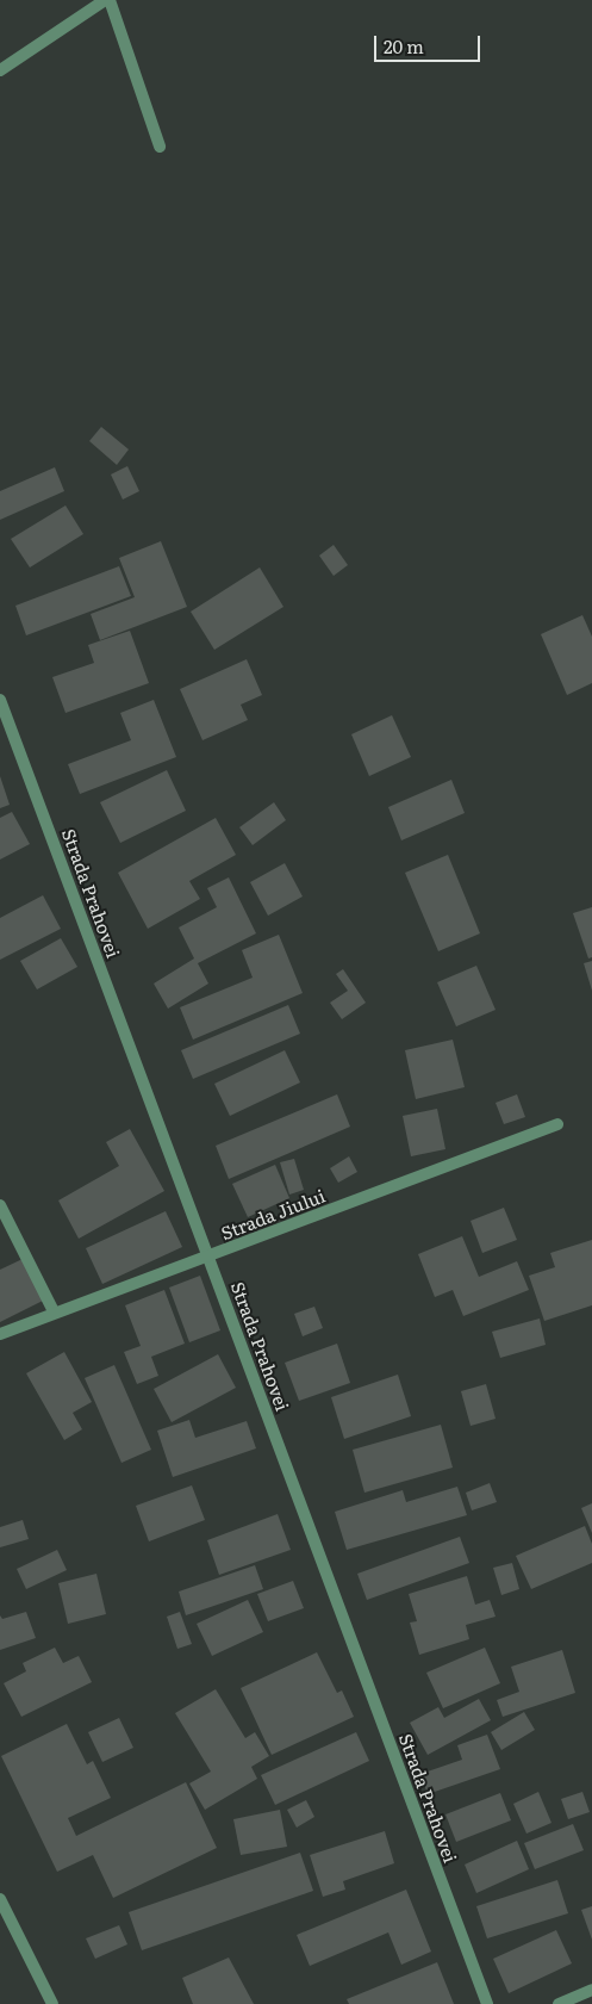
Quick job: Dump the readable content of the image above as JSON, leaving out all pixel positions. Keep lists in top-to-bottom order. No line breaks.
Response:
{"streets":{"street":["Strada Prahovei","Strada Jiului"]},"crossings":[["Strada Prahovei","Strada Jiului"]],"scale_bar":"20 m"}
